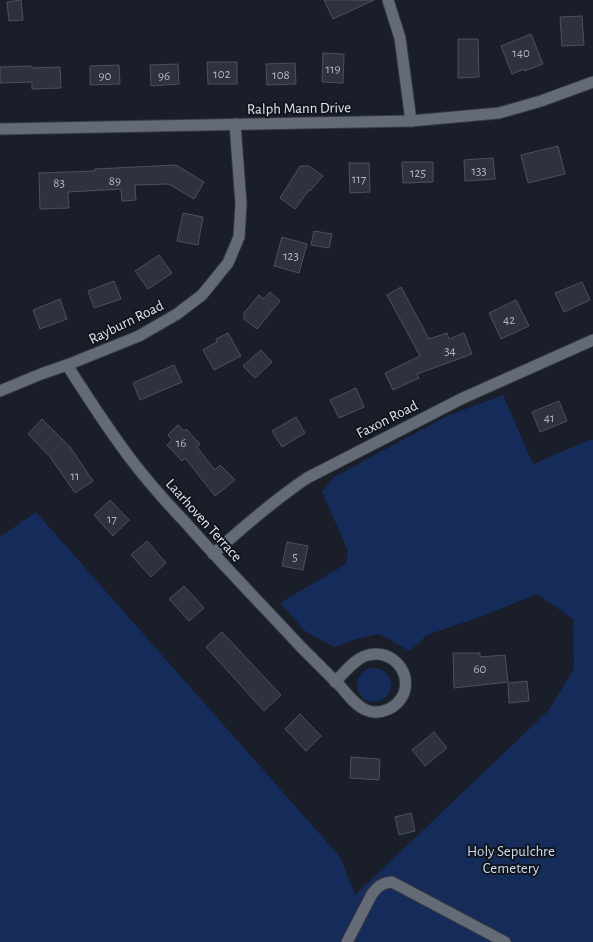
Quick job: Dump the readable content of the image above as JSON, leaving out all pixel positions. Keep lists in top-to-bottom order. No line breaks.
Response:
{"streets":{"street":["Ralph Mann Drive","Rayburn Road","Faxon Road","Laarhoven Terrace"]},"crossings":[["Ralph Mann Drive","Rayburn Road"],["Rayburn Road","Laarhoven Terrace"],["Faxon Road","Laarhoven Terrace"]],"parks":["Holy Sepulchre Cemetery"],"house_numbers":["140","119","102","108","90","96","133","125","117","89","83","123","42","34","41","16","11","17","5","60"]}
